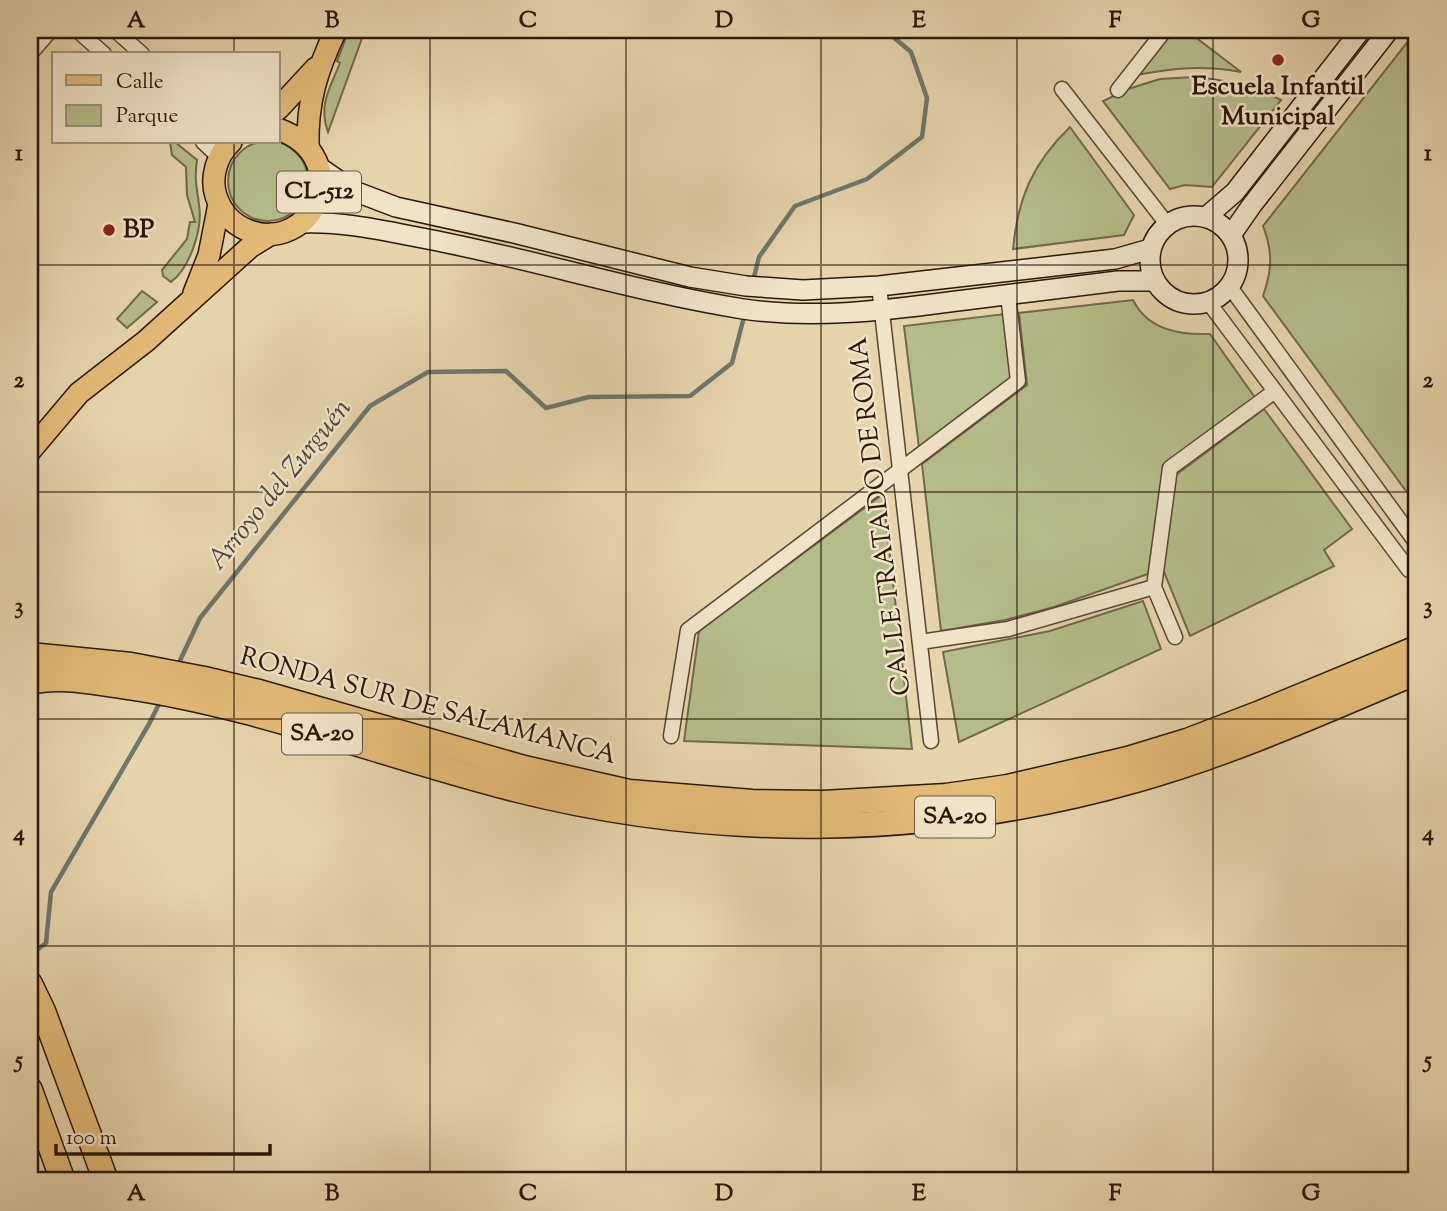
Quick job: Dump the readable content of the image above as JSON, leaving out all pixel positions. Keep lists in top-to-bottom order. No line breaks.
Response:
{"streets":{"highway":["RONDA SUR DE SALAMANCA","SA-20"],"main road":["CL-512"],"street":["CALLE TRATADO DE ROMA"]},"water":["Arroyo del Zurguén"],"places":["Escuela Infantil Municipal","BP"],"legend":["Calle","Parque"],"scale_bar":"100 m","grid":{"columns":["A","B","C","D","E","F","G"],"rows":["1","2","3","4","5"]}}
